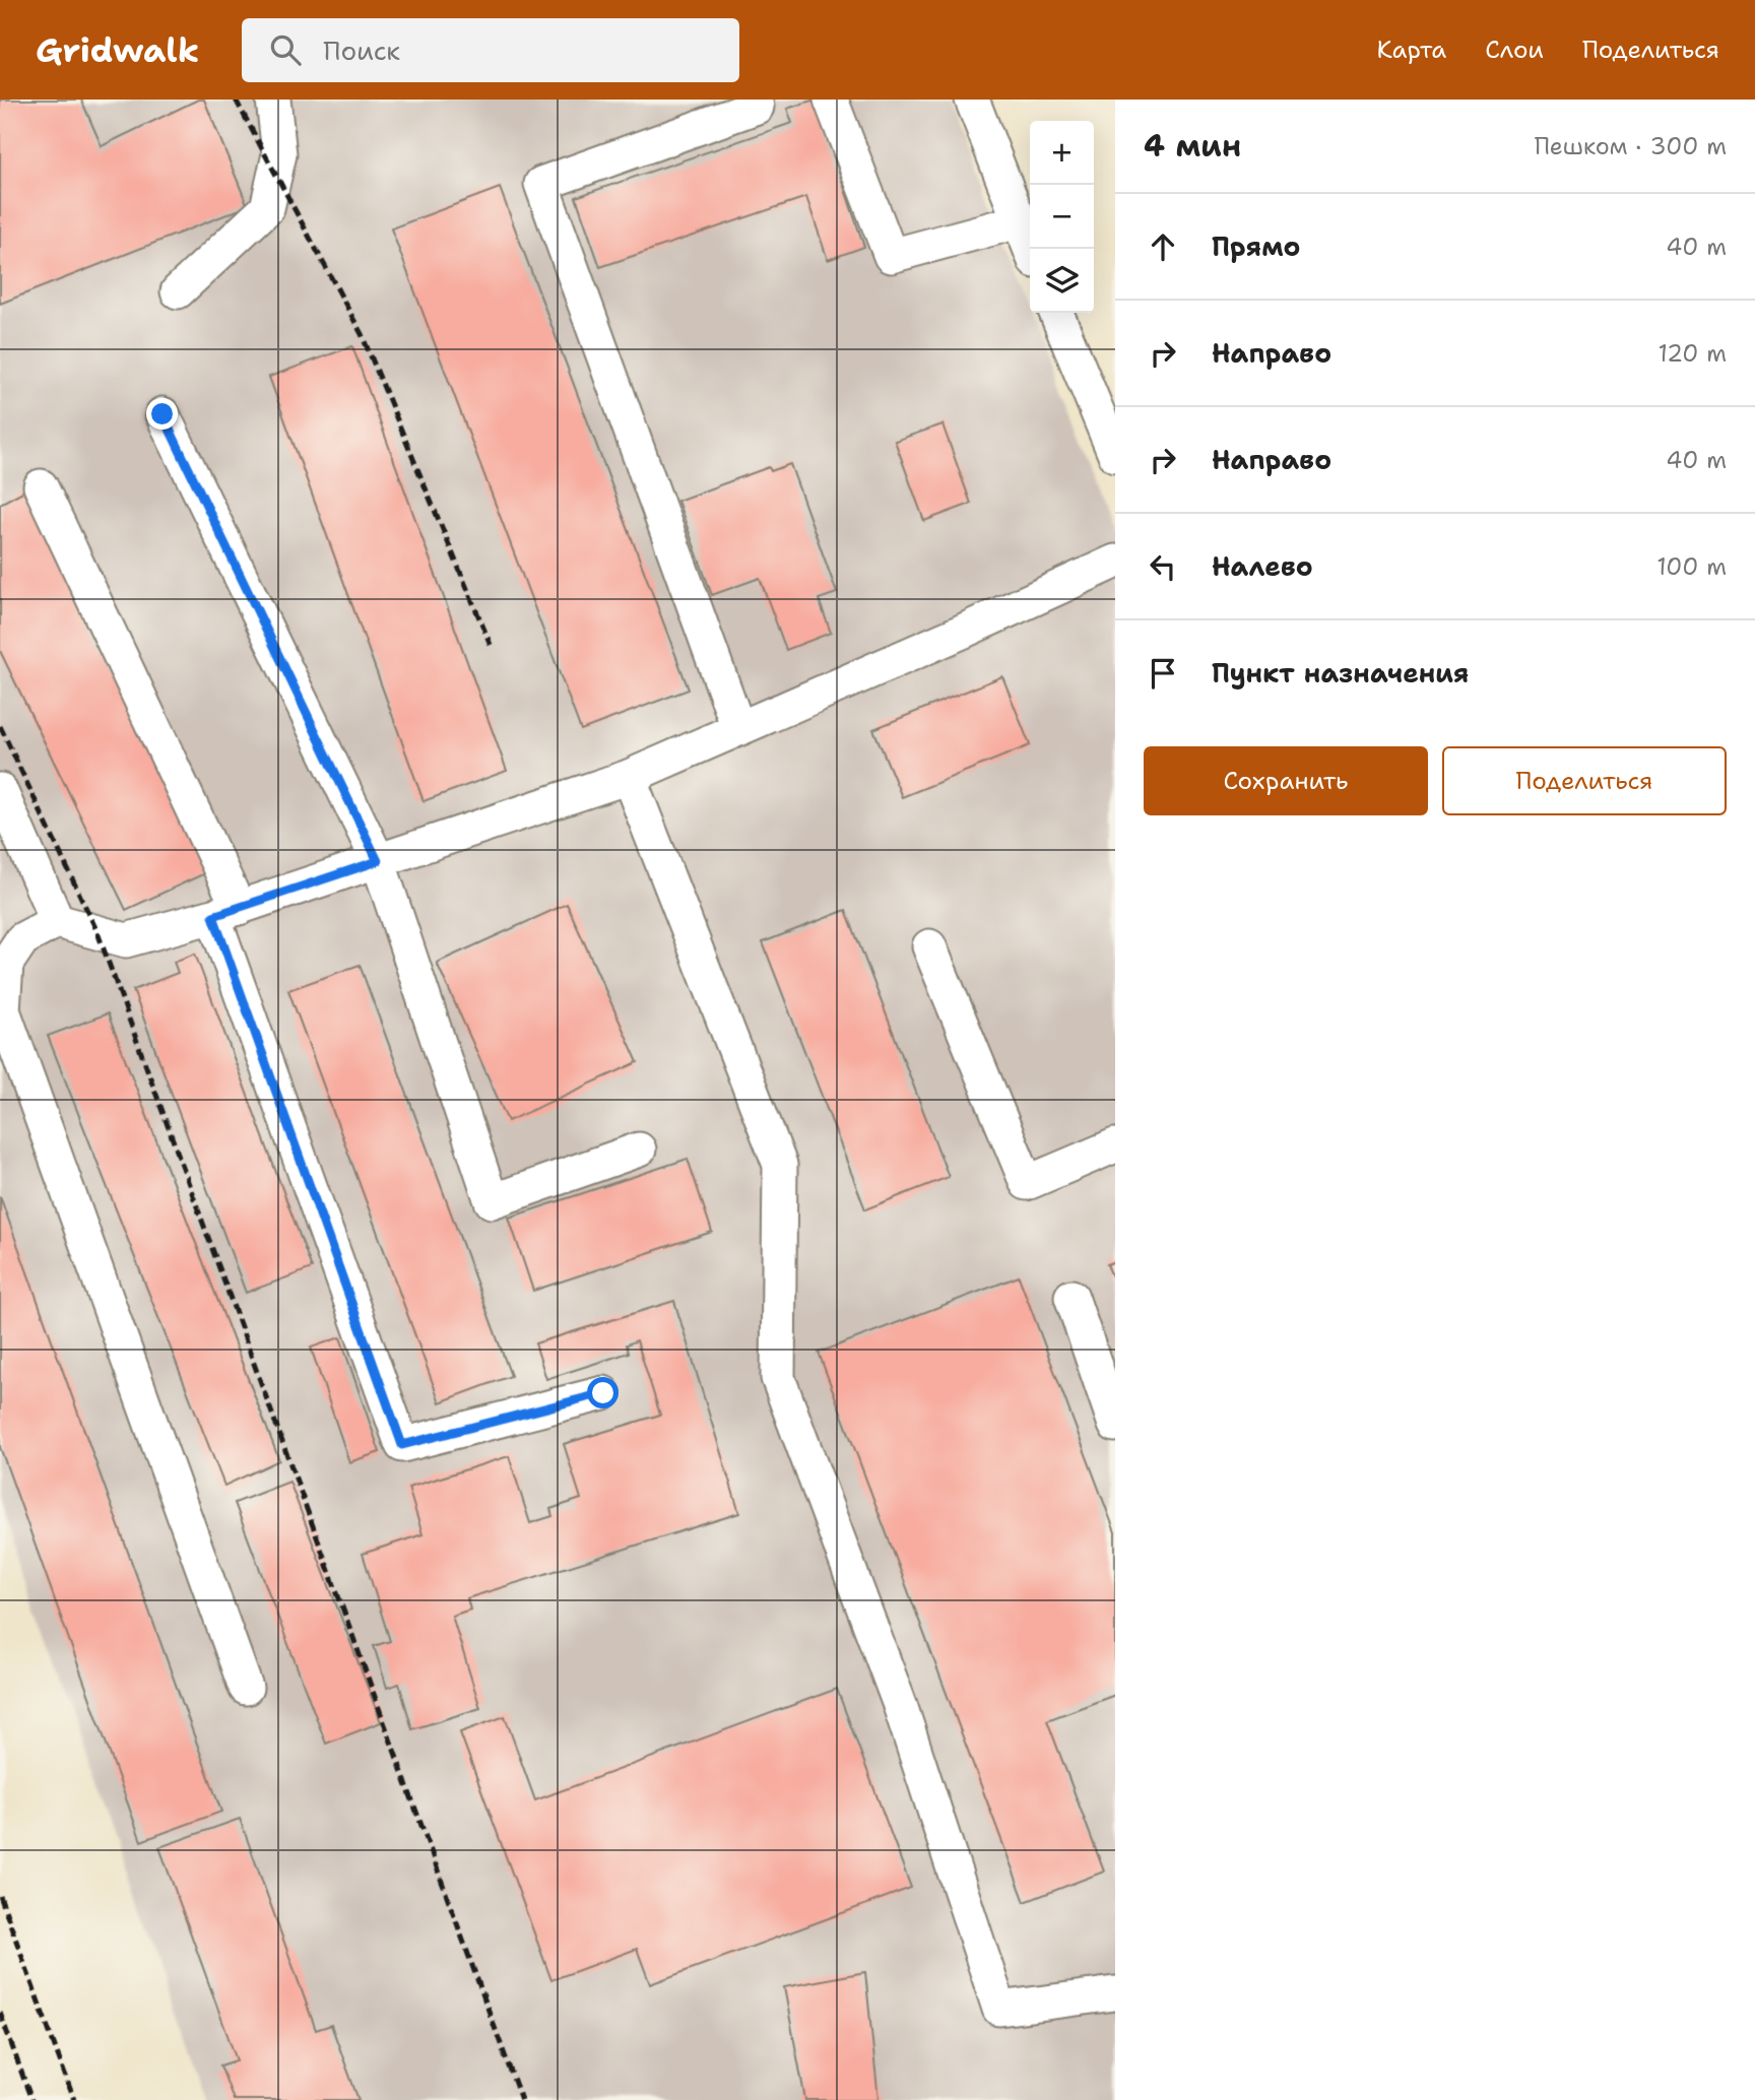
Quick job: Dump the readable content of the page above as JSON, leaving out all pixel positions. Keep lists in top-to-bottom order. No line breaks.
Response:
{"page":{"header":"Gridwalk","search":"Поиск","nav":["Карта","Слои","Поделиться"],"heading":["4 мин","Пешком · 300 m"],"map_buttons":["+","−"],"list":[["Прямо","40 m"],["Направо","120 m"],["Направо","40 m"],["Налево","100 m"],"Пункт назначения"],"buttons":["Сохранить","Поделиться"]}}
